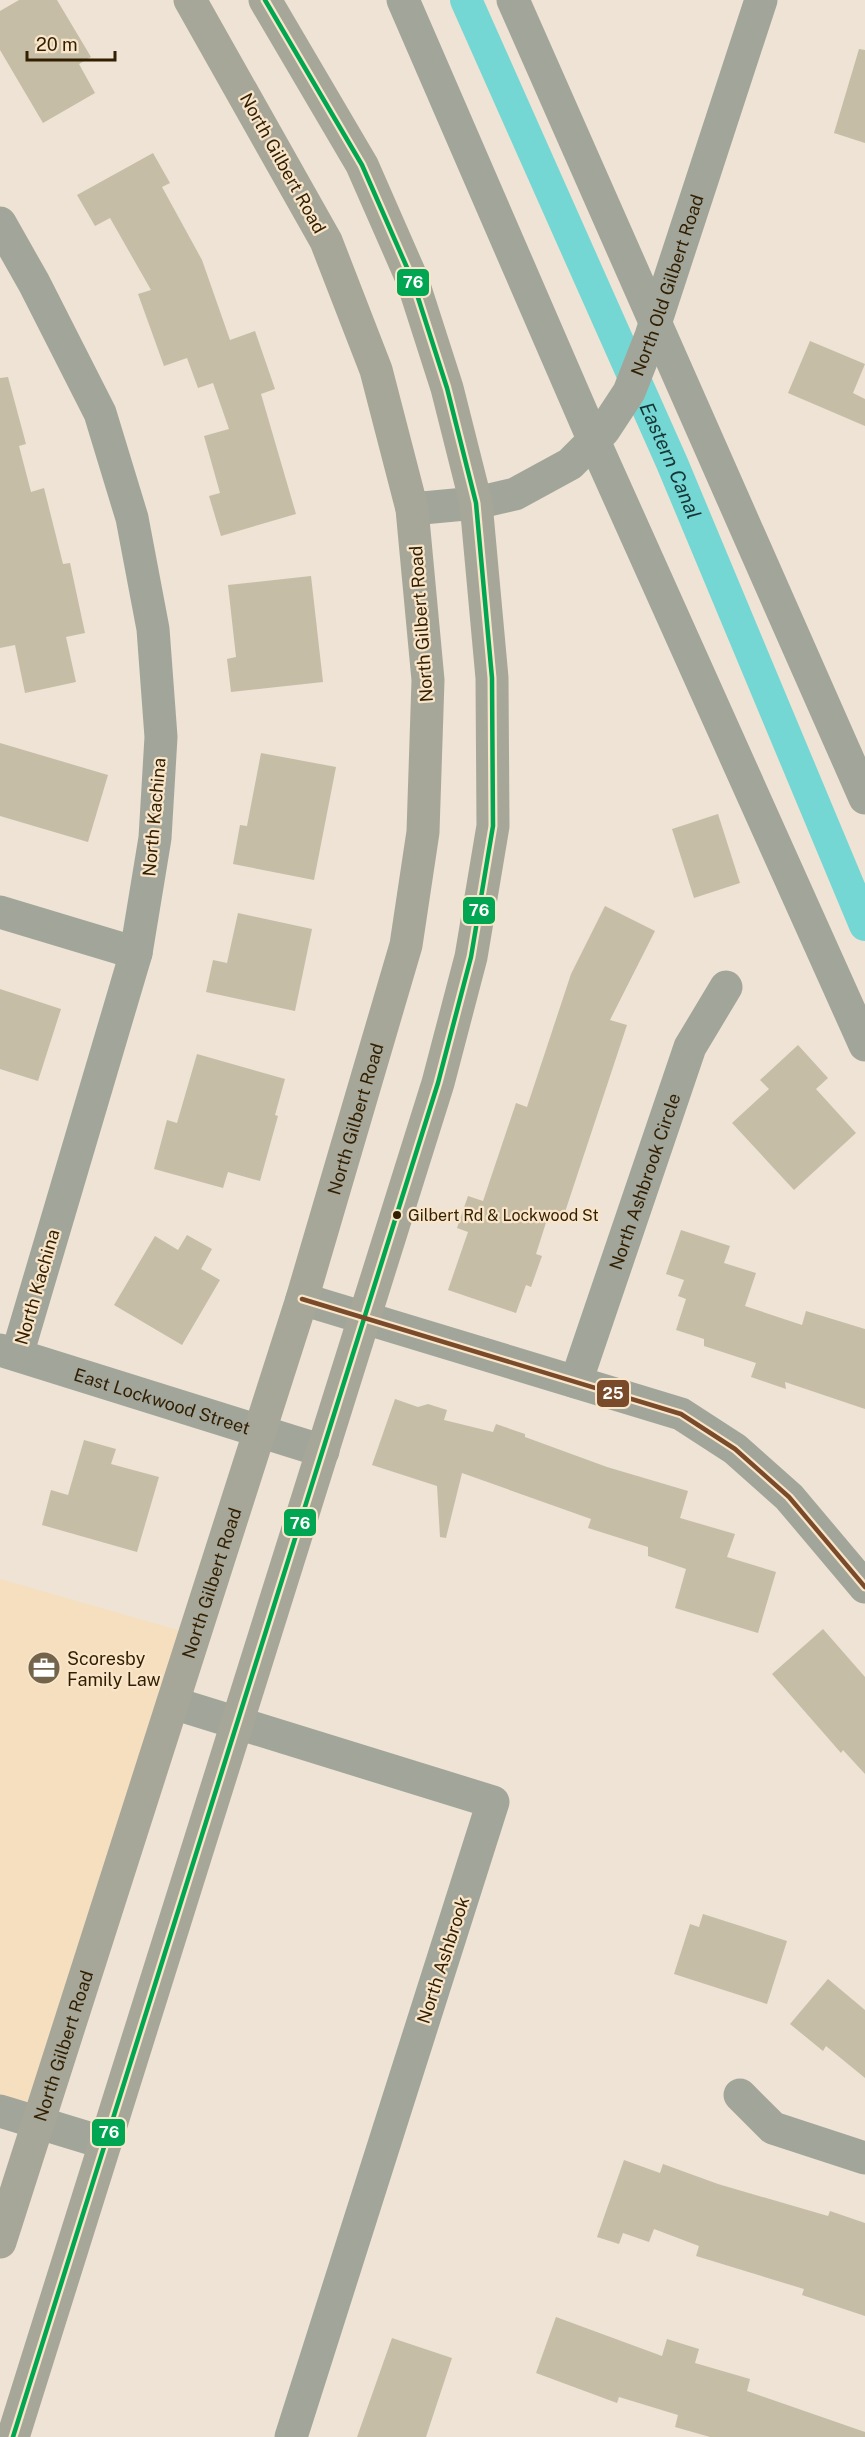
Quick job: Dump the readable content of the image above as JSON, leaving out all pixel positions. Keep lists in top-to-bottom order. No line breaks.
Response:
{"streets":{"main road":["North Gilbert Road"],"street":["North Old Gilbert Road","North Kachina","North Ashbrook Circle","East Lockwood Street","North Ashbrook"]},"crossings":[["North Gilbert Road","North Old Gilbert Road"],["North Gilbert Road","East Lockwood Street"],["North Gilbert Road","North Ashbrook"],["North Kachina","East Lockwood Street"]],"water":["Eastern Canal"],"places":{"other":["Gilbert Rd & Lockwood St"],"office":["Scoresby Family Law"]},"lines":["transit line 76","transit line 25"],"scale_bar":"20 m"}
